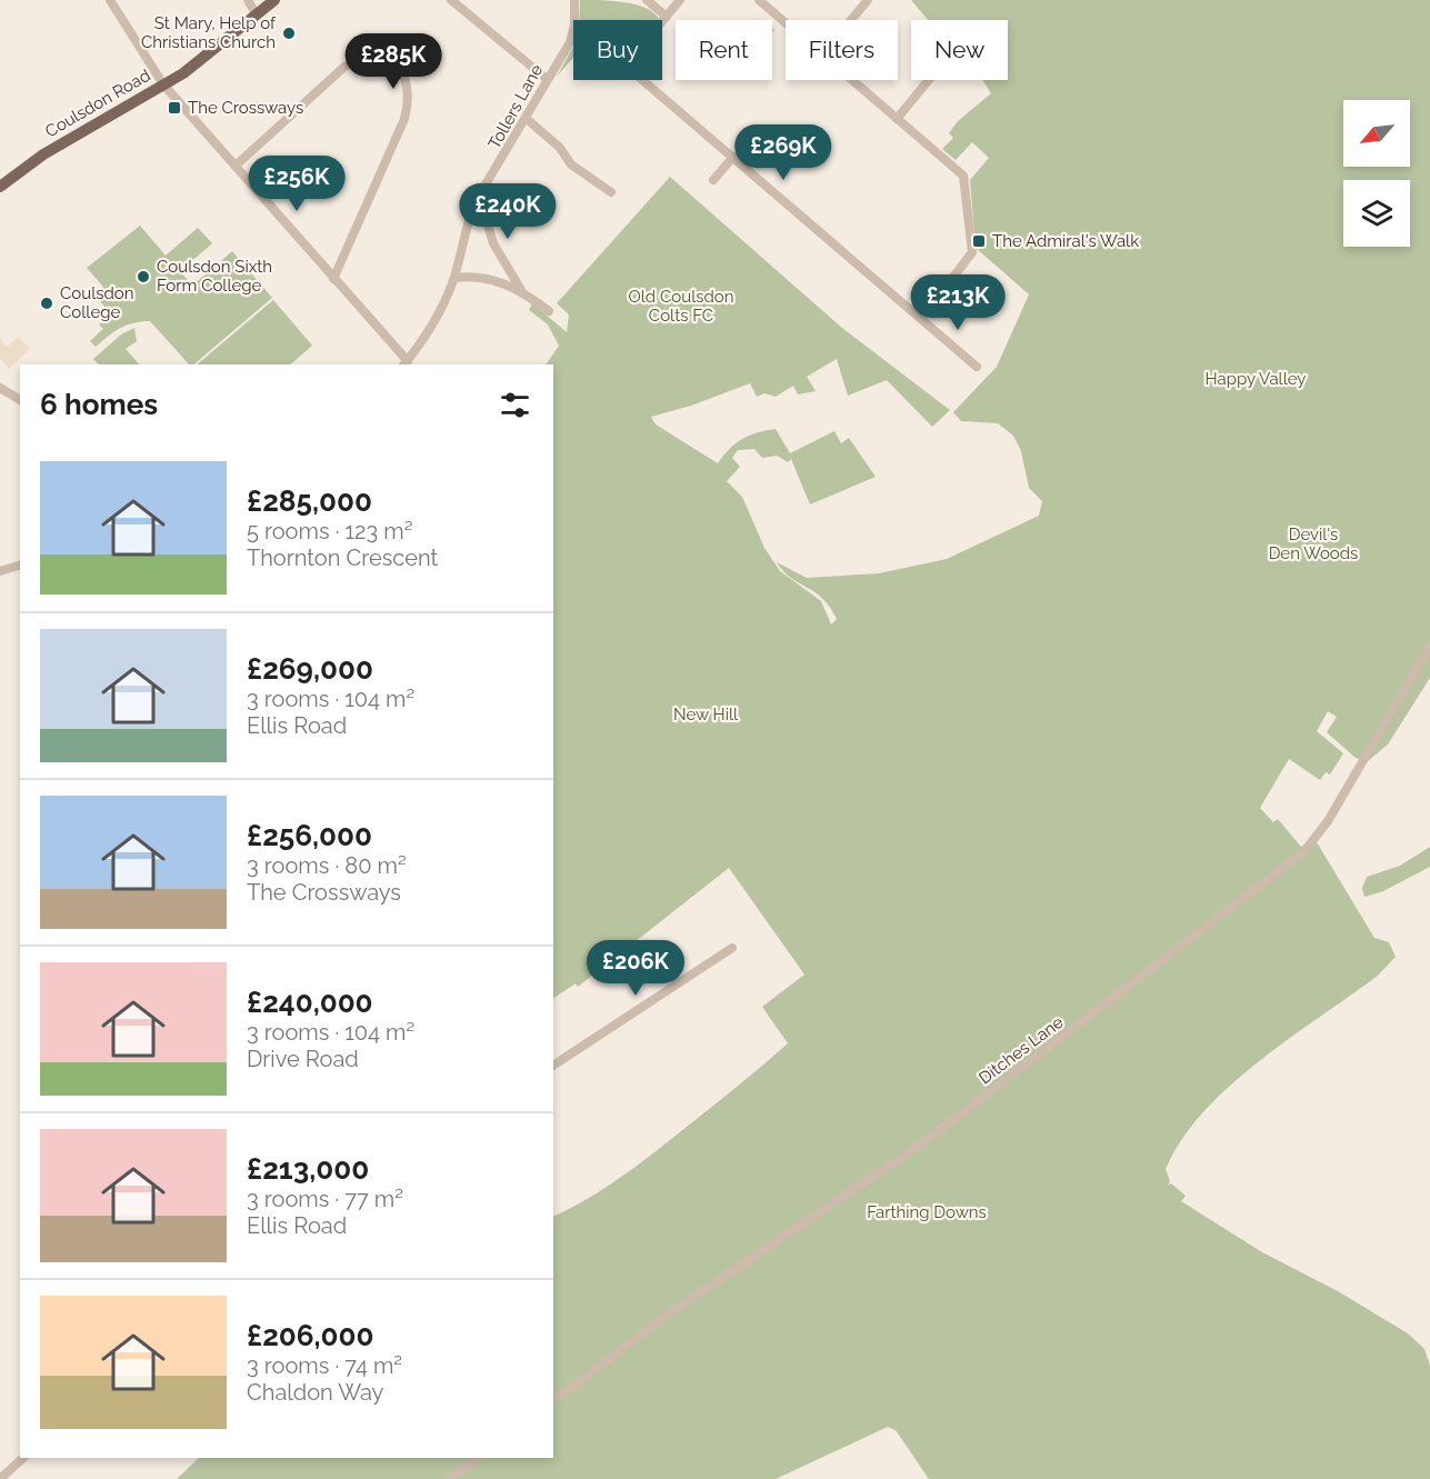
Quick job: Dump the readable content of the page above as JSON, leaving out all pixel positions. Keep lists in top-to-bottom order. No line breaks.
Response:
{"streets":{"main road":["Coulsdon Road"],"street":["Tollers Lane","Ditches Lane"]},"parks":["Old Coulsdon Colts FC","Happy Valley","Devil's Den Woods","New Hill","Farthing Downs"],"places":{"other":["St Mary, Help of Christians Church","Coulsdon Sixth Form College","Coulsdon College"],"transit":["The Crossways","The Admiral's Walk"]},"north":"bottom left","page":{"chip":["Buy","Rent","Filters","New"],"price":["£285K","£269K","£256K","£240K","£213K","£206K"],"heading":"6 homes","list":[{"name":"£285,000","note":"5 rooms · 123 m² · Thornton Crescent"},{"name":"£269,000","note":"3 rooms · 104 m² · Ellis Road"},{"name":"£256,000","note":"3 rooms · 80 m² · The Crossways"},{"name":"£240,000","note":"3 rooms · 104 m² · Drive Road"},{"name":"£213,000","note":"3 rooms · 77 m² · Ellis Road"},{"name":"£206,000","note":"3 rooms · 74 m² · Chaldon Way"}]}}
